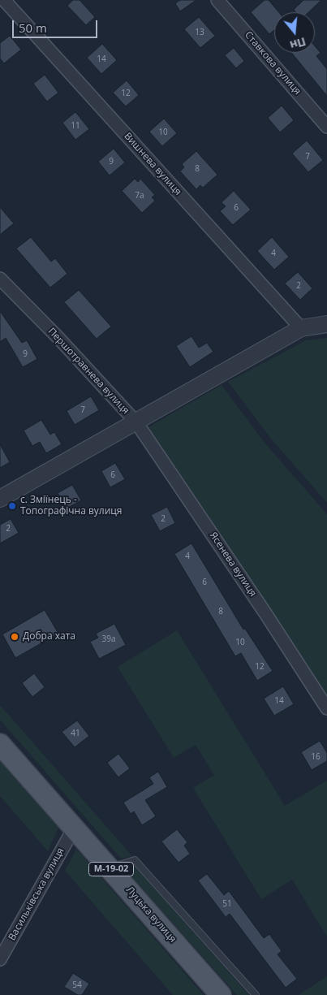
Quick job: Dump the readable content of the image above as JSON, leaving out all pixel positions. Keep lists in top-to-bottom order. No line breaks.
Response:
{"streets":{"main road":["М-19-02","Луцька вулиця"],"street":["Ставкова вулиця","Вишнева вулиця","Першотравнева вулиця","Ясенева вулиця","Васильківська вулиця"]},"crossings":[["Першотравнева вулиця","Ясенева вулиця"],["Васильківська вулиця","Луцька вулиця"]],"places":["с. Зміїнець - Топографічна вулиця","Добра хата"],"house_numbers":["13","14","12","11","10","7","9","8","7а","6","4","2","9","7","6","2","2","4","6","8","39а","10","12","14","41","16","51","54"],"scale_bar":"50 m","north":"bottom"}
